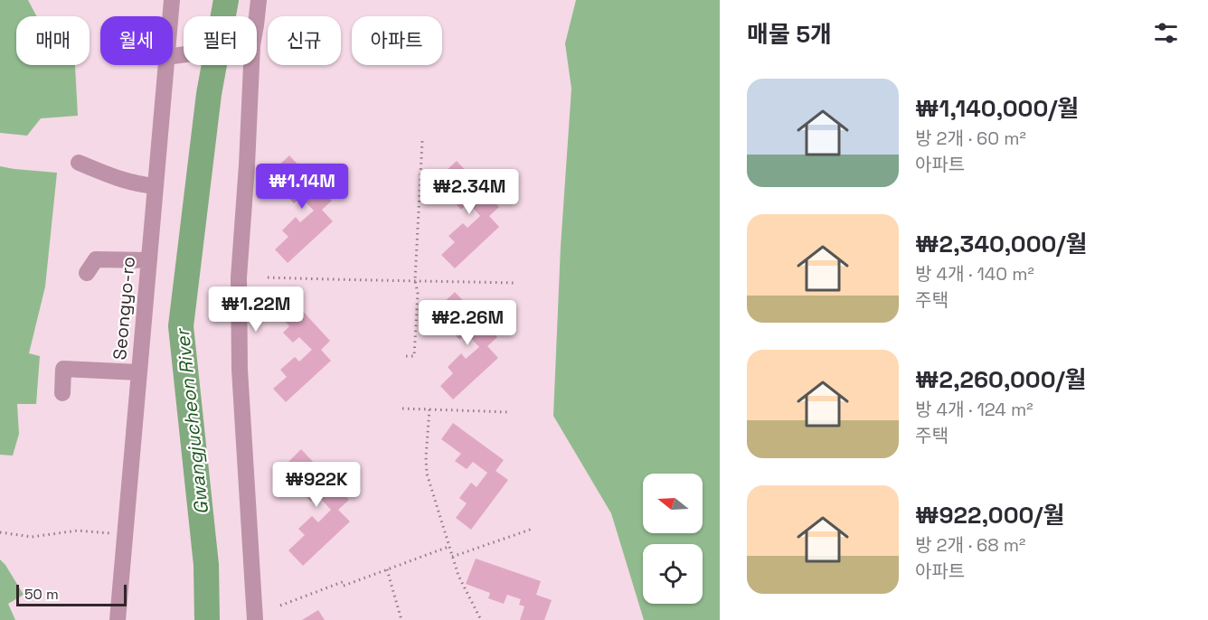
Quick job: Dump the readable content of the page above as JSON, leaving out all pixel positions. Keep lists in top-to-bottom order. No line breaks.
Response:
{"streets":{"street":["Seongyo-ro"]},"water":["Gwangjucheon River"],"scale_bar":"50 m","north":"left","page":{"heading":"매물 5개","chip":["매매","월세","필터","신규","아파트"],"list":[{"name":"₩1,140,000/월","note":"방 2개 · 60 m² · 아파트"},{"name":"₩2,340,000/월","note":"방 4개 · 140 m² · 주택"},{"name":"₩2,260,000/월","note":"방 4개 · 124 m² · 주택"},{"name":"₩922,000/월","note":"방 2개 · 68 m² · 아파트"}],"price":["₩1.14M","₩2.34M","₩1.22M","₩2.26M","₩922K"],"scale":"50 m"}}
